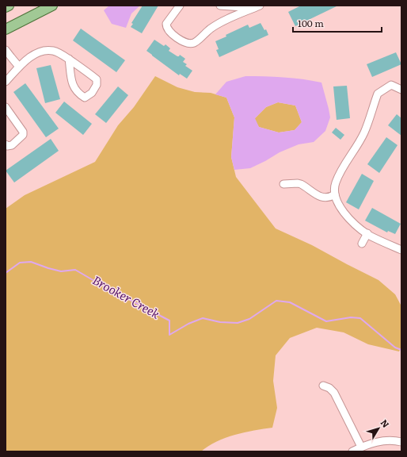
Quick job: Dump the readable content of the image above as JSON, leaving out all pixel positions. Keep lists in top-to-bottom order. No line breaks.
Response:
{"water":["Brooker Creek"],"scale_bar":"100 m","north":"top right"}
